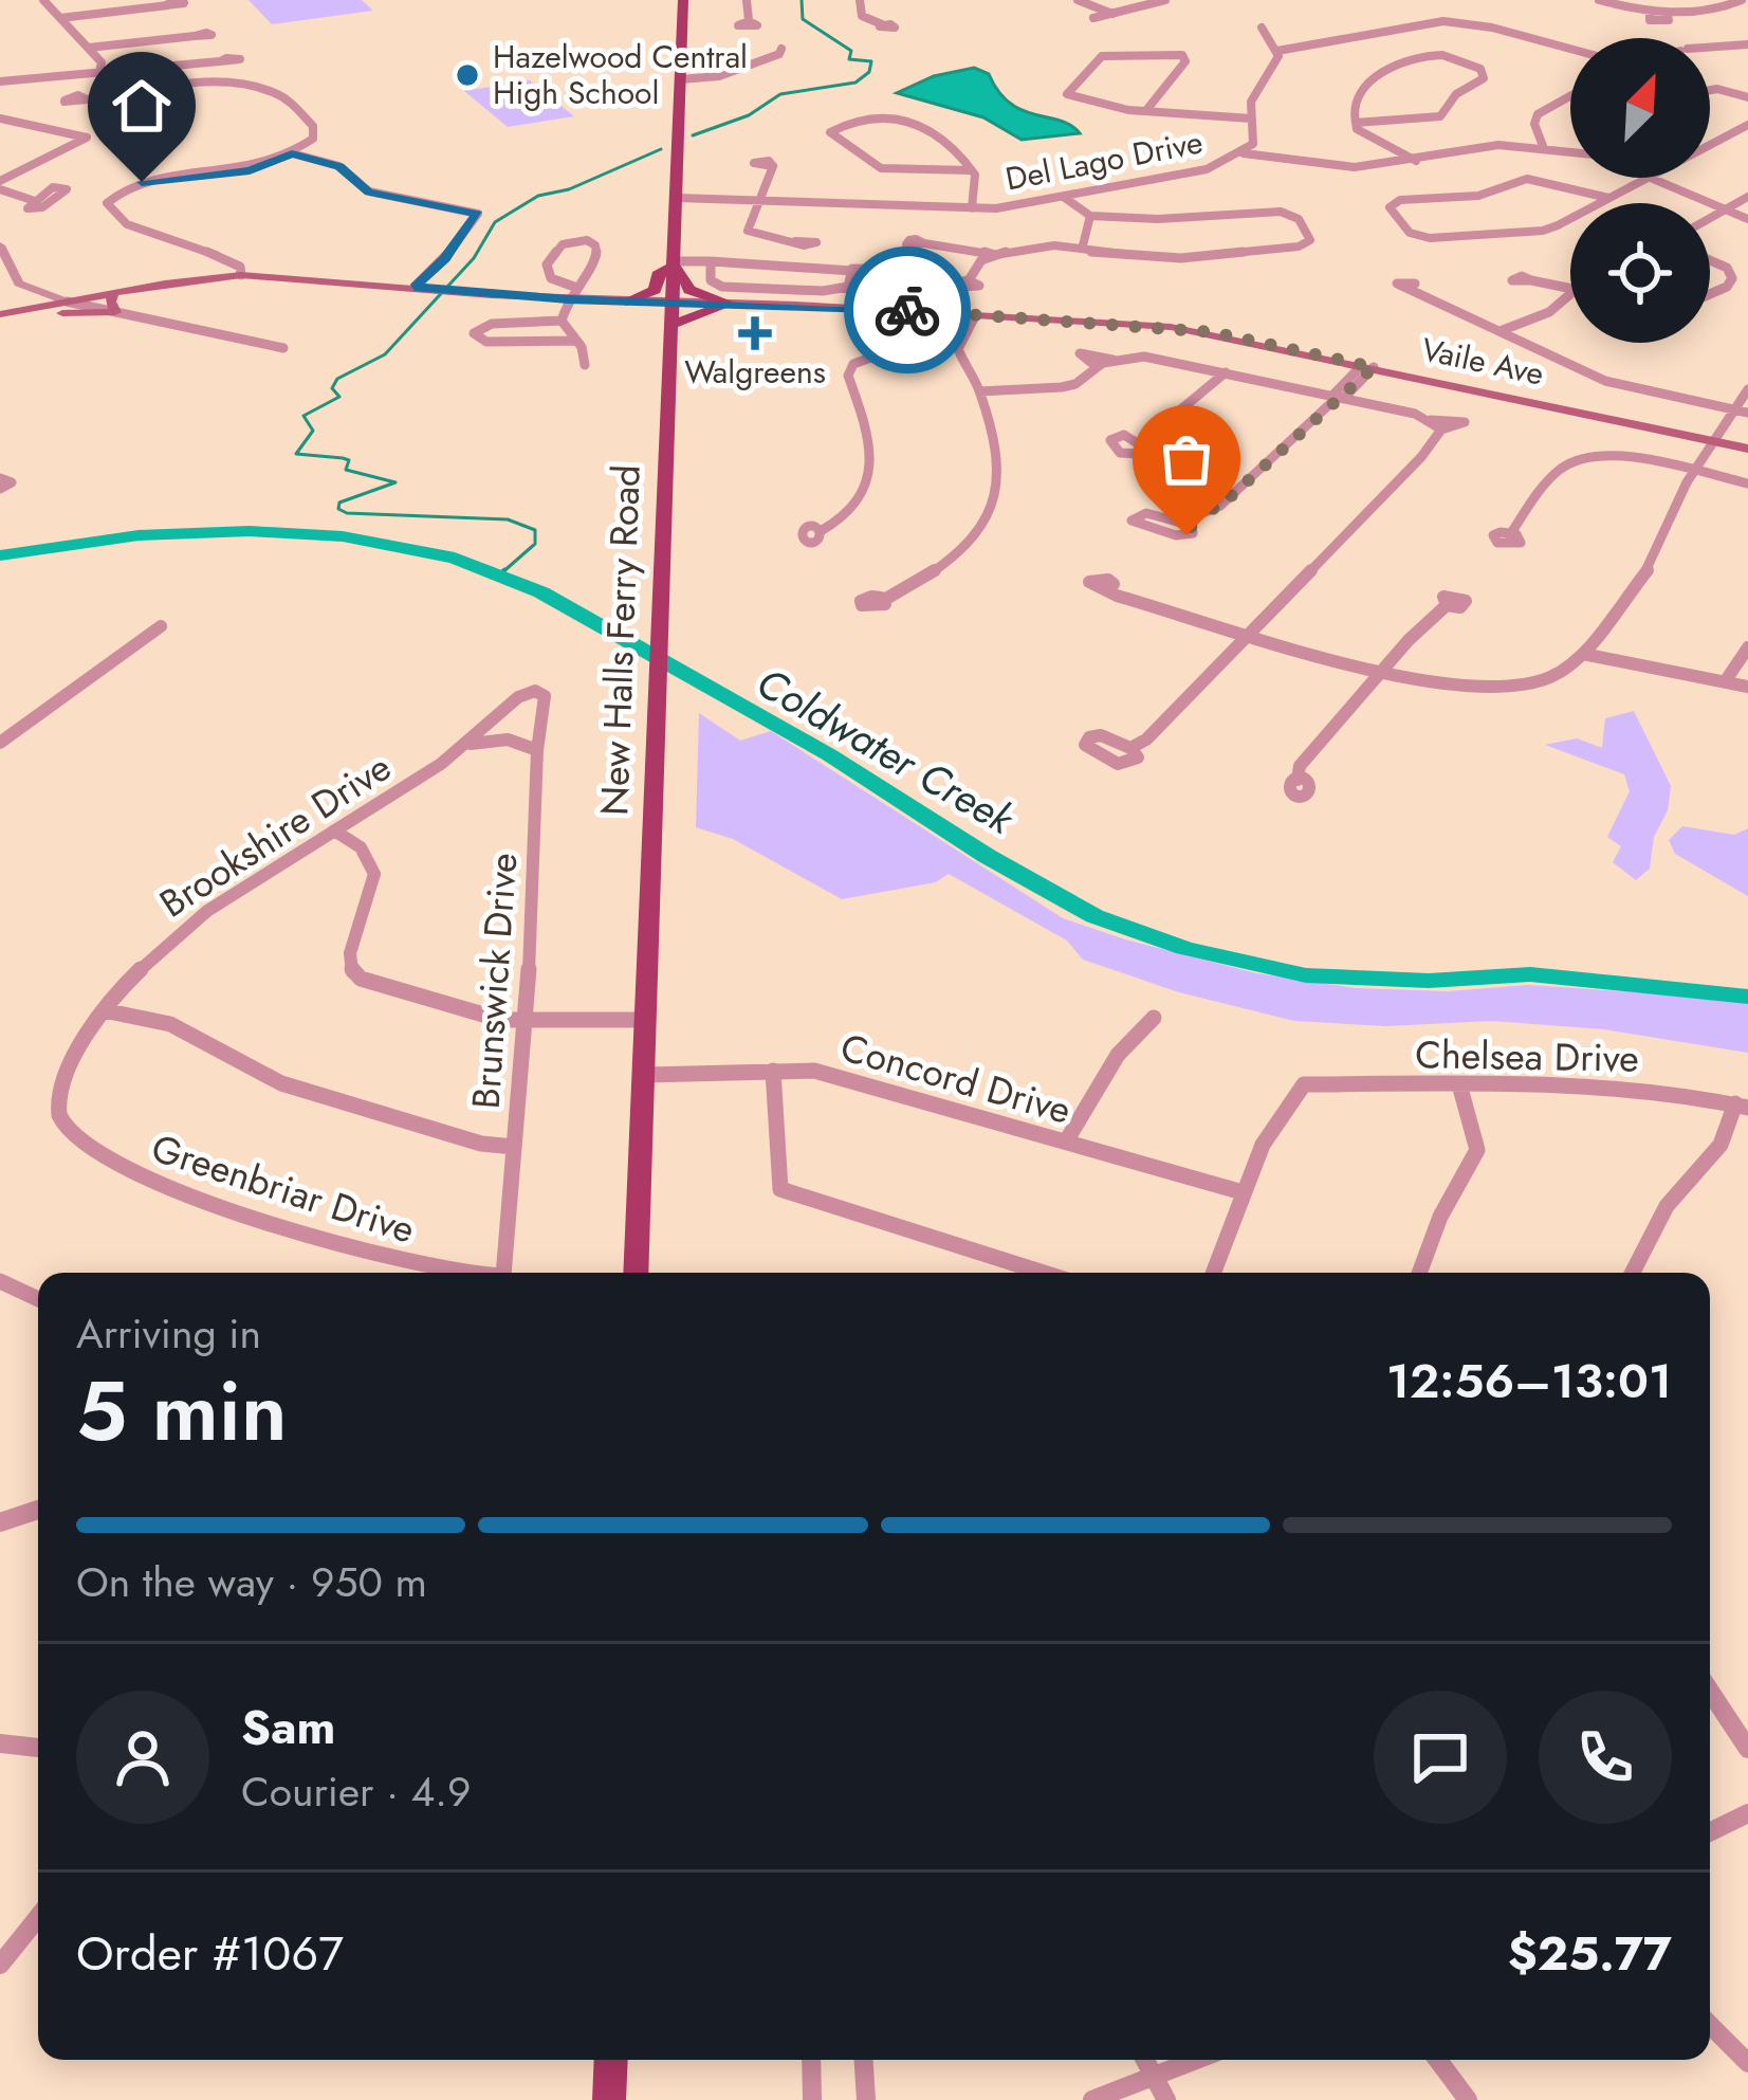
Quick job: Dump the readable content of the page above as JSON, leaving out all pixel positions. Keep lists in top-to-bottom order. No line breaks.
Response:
{"streets":{"main road":["Vaile Ave","New Halls Ferry Road"],"street":["Del Lago Drive","Brookshire Drive","Brunswick Drive","Chelsea Drive","Concord Drive","Greenbriar Drive"]},"crossings":[["Del Lago Drive","New Halls Ferry Road"],["Vaile Ave","New Halls Ferry Road"],["New Halls Ferry Road","Concord Drive"],["Brookshire Drive","Brunswick Drive"],["Brookshire Drive","Greenbriar Drive"],["Chelsea Drive","Concord Drive"]],"water":["Coldwater Creek"],"places":{"other":["Hazelwood Central High School"],"health":["Walgreens"]},"north":"top right","page":{"heading":["5 min","Arriving in","12:56–13:01"],"panel":["Sam","Courier · 4.9","Order #1067","$25.77"],"bar":"On the way · 950 m"}}
